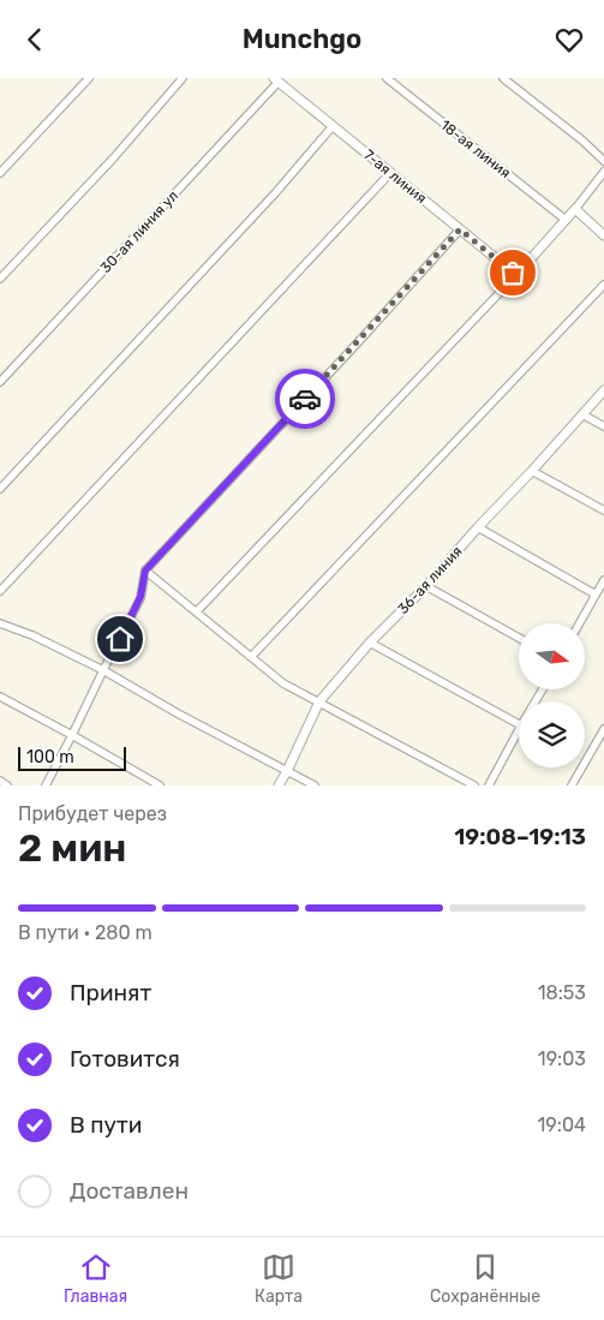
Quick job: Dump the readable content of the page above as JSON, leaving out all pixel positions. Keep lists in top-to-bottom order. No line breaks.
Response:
{"streets":{"street":["18-ая линия","7-ая линия","30-ая линия ул","36-ая линия"]},"crossings":[["7-ая линия","30-ая линия ул"]],"scale_bar":"100 m","north":"right","page":{"header":"Munchgo","scale":"100 m","heading":["2 мин","Прибудет через","19:08–19:13"],"bar":"В пути · 280 m","list":[["Принят","18:53"],["Готовится","19:03"],["В пути","19:04"],"Доставлен"],"tabs":["Главная","Карта","Сохранённые"]}}
